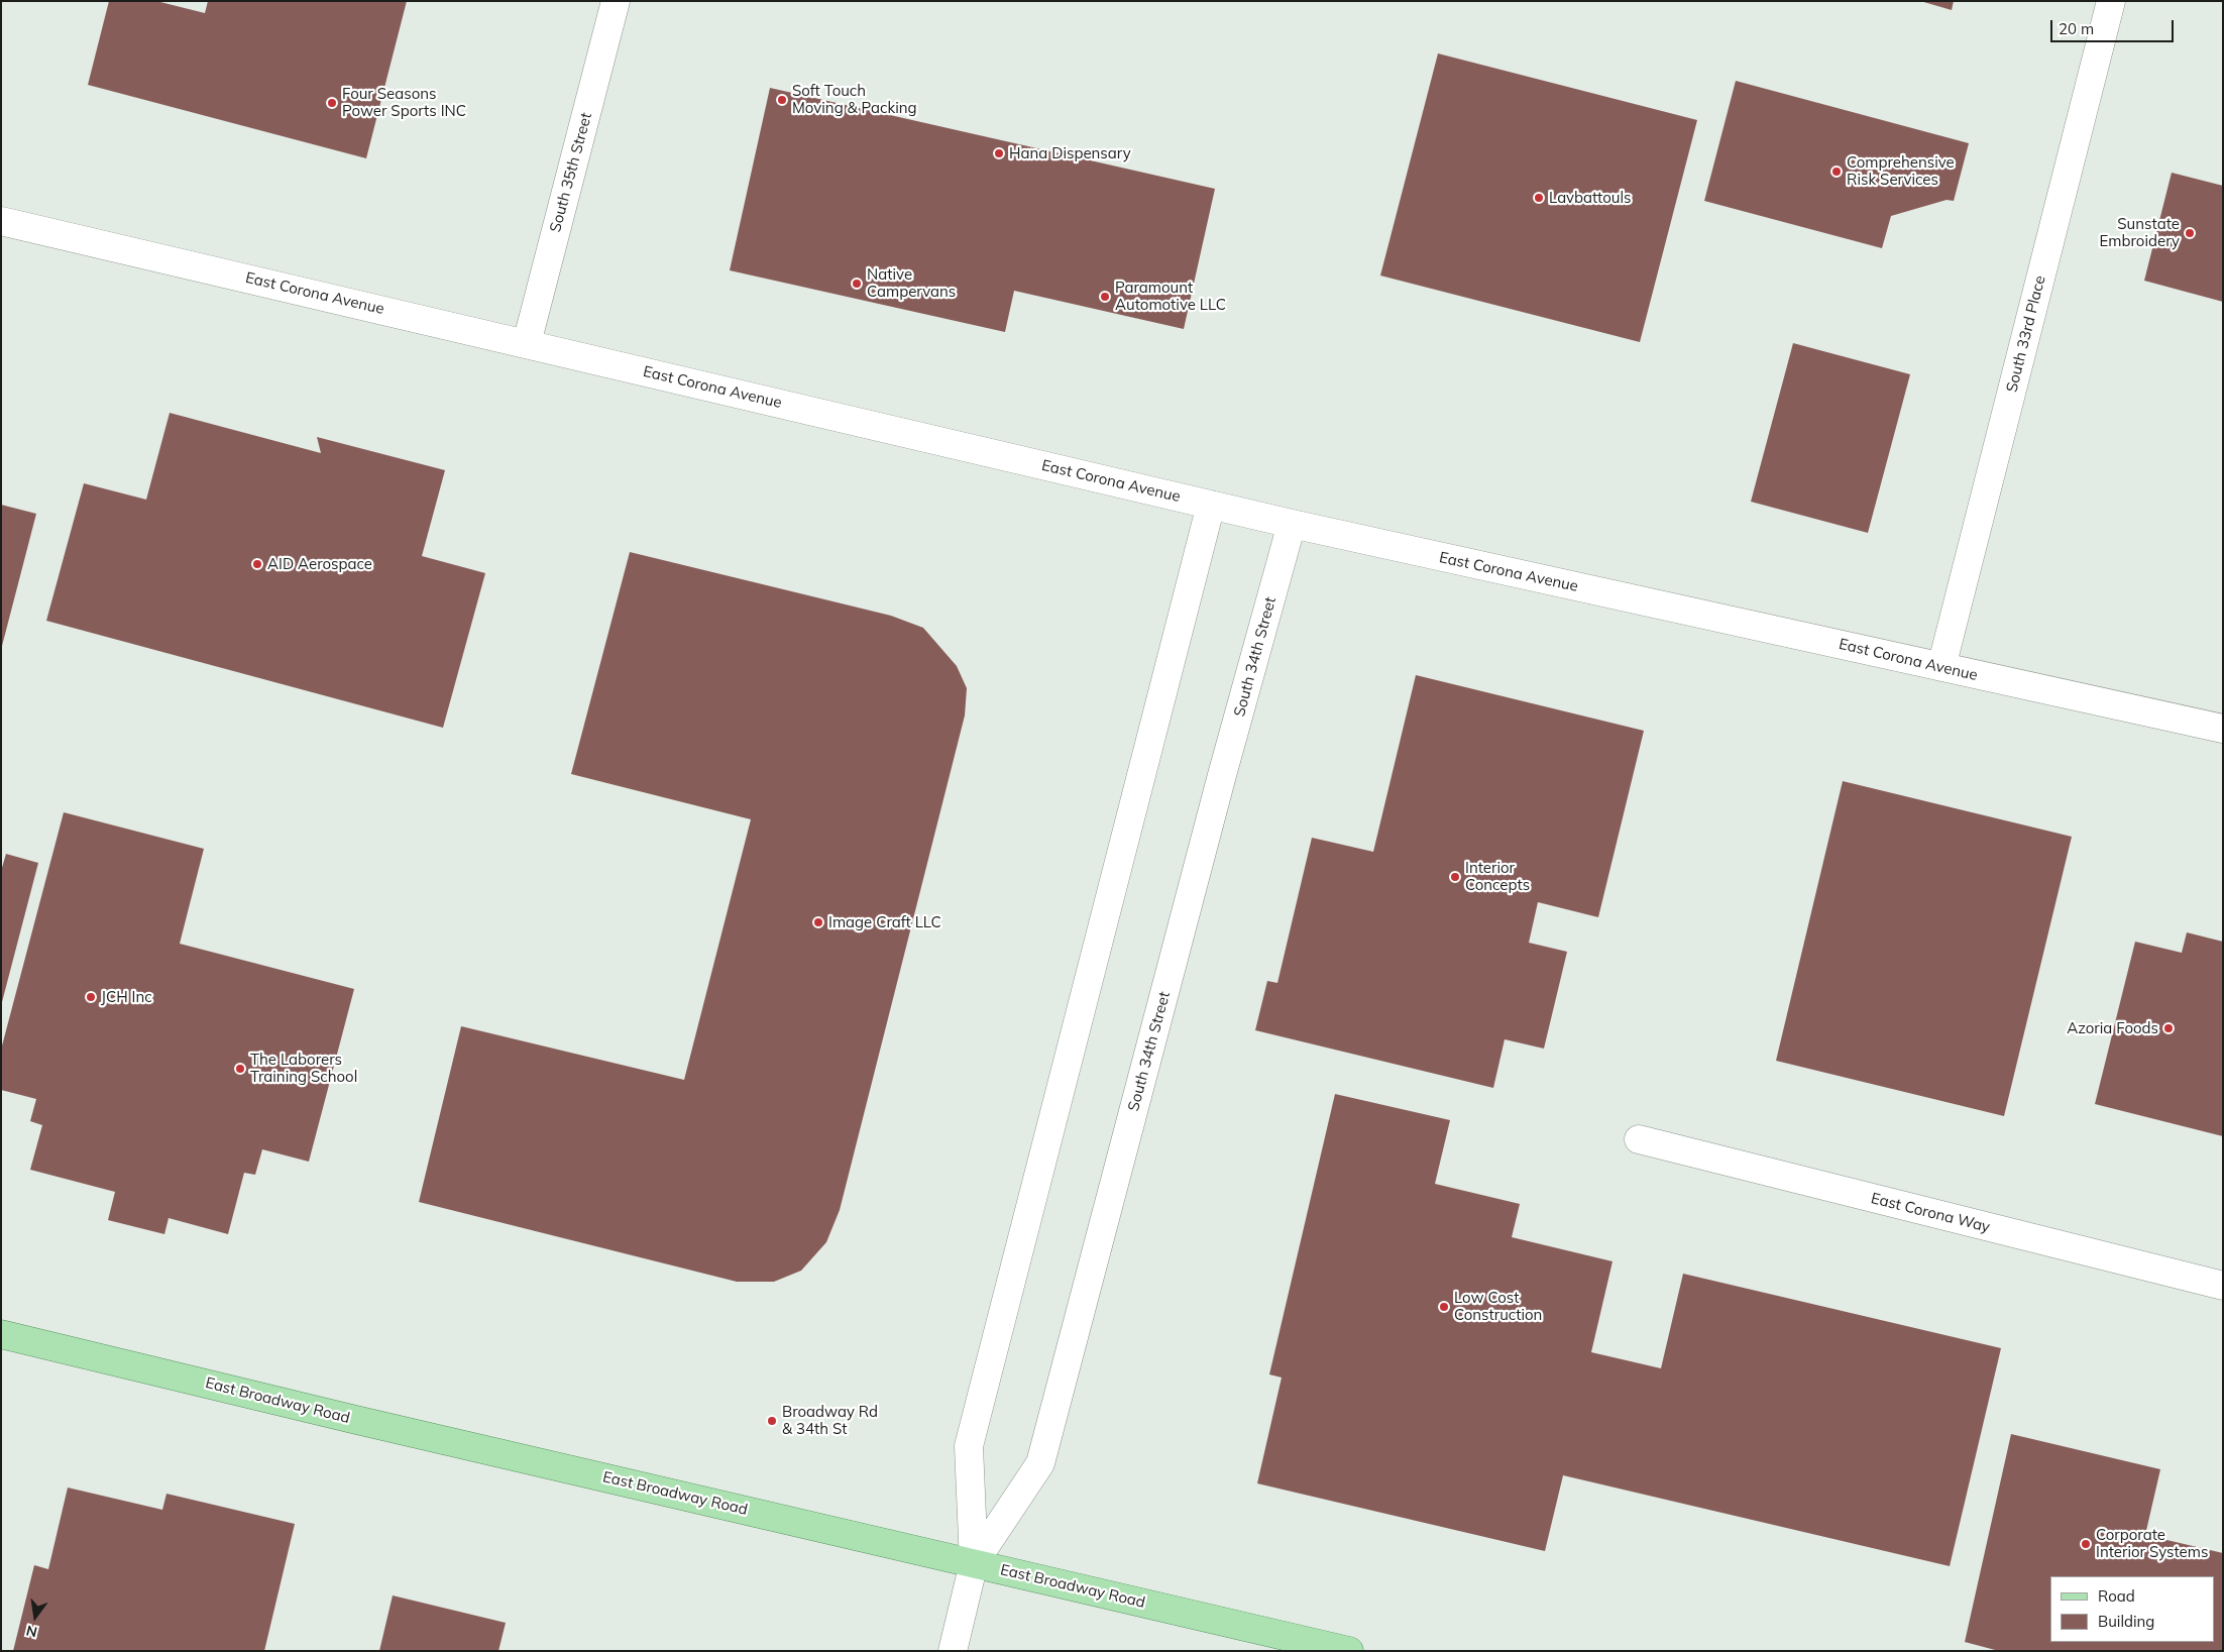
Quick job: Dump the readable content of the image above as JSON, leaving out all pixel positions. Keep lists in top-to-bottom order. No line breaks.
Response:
{"streets":{"main road":["East Broadway Road"],"street":["South 35th Street","East Corona Avenue","South 33rd Place","South 34th Street","East Corona Way"]},"crossings":[["South 35th Street","East Corona Avenue"],["East Corona Avenue","South 33rd Place"],["East Corona Avenue","South 34th Street"],["South 34th Street","East Broadway Road"]],"places":["Soft Touch Moving & Packing","Four Seasons Power Sports INC","Hana Dispensary","Comprehensive Risk Services","Lavbattouls","Sunstate Embroidery","Native Campervans","Paramount Automotive LLC","AID Aerospace","Interior Concepts","Image Craft LLC","JCH Inc","Azoria Foods","The Laborers Training School","Low Cost Construction","Broadway Rd & 34th St","Corporate Interior Systems"],"legend":["Road","Building"],"scale_bar":"20 m","north":"bottom"}
